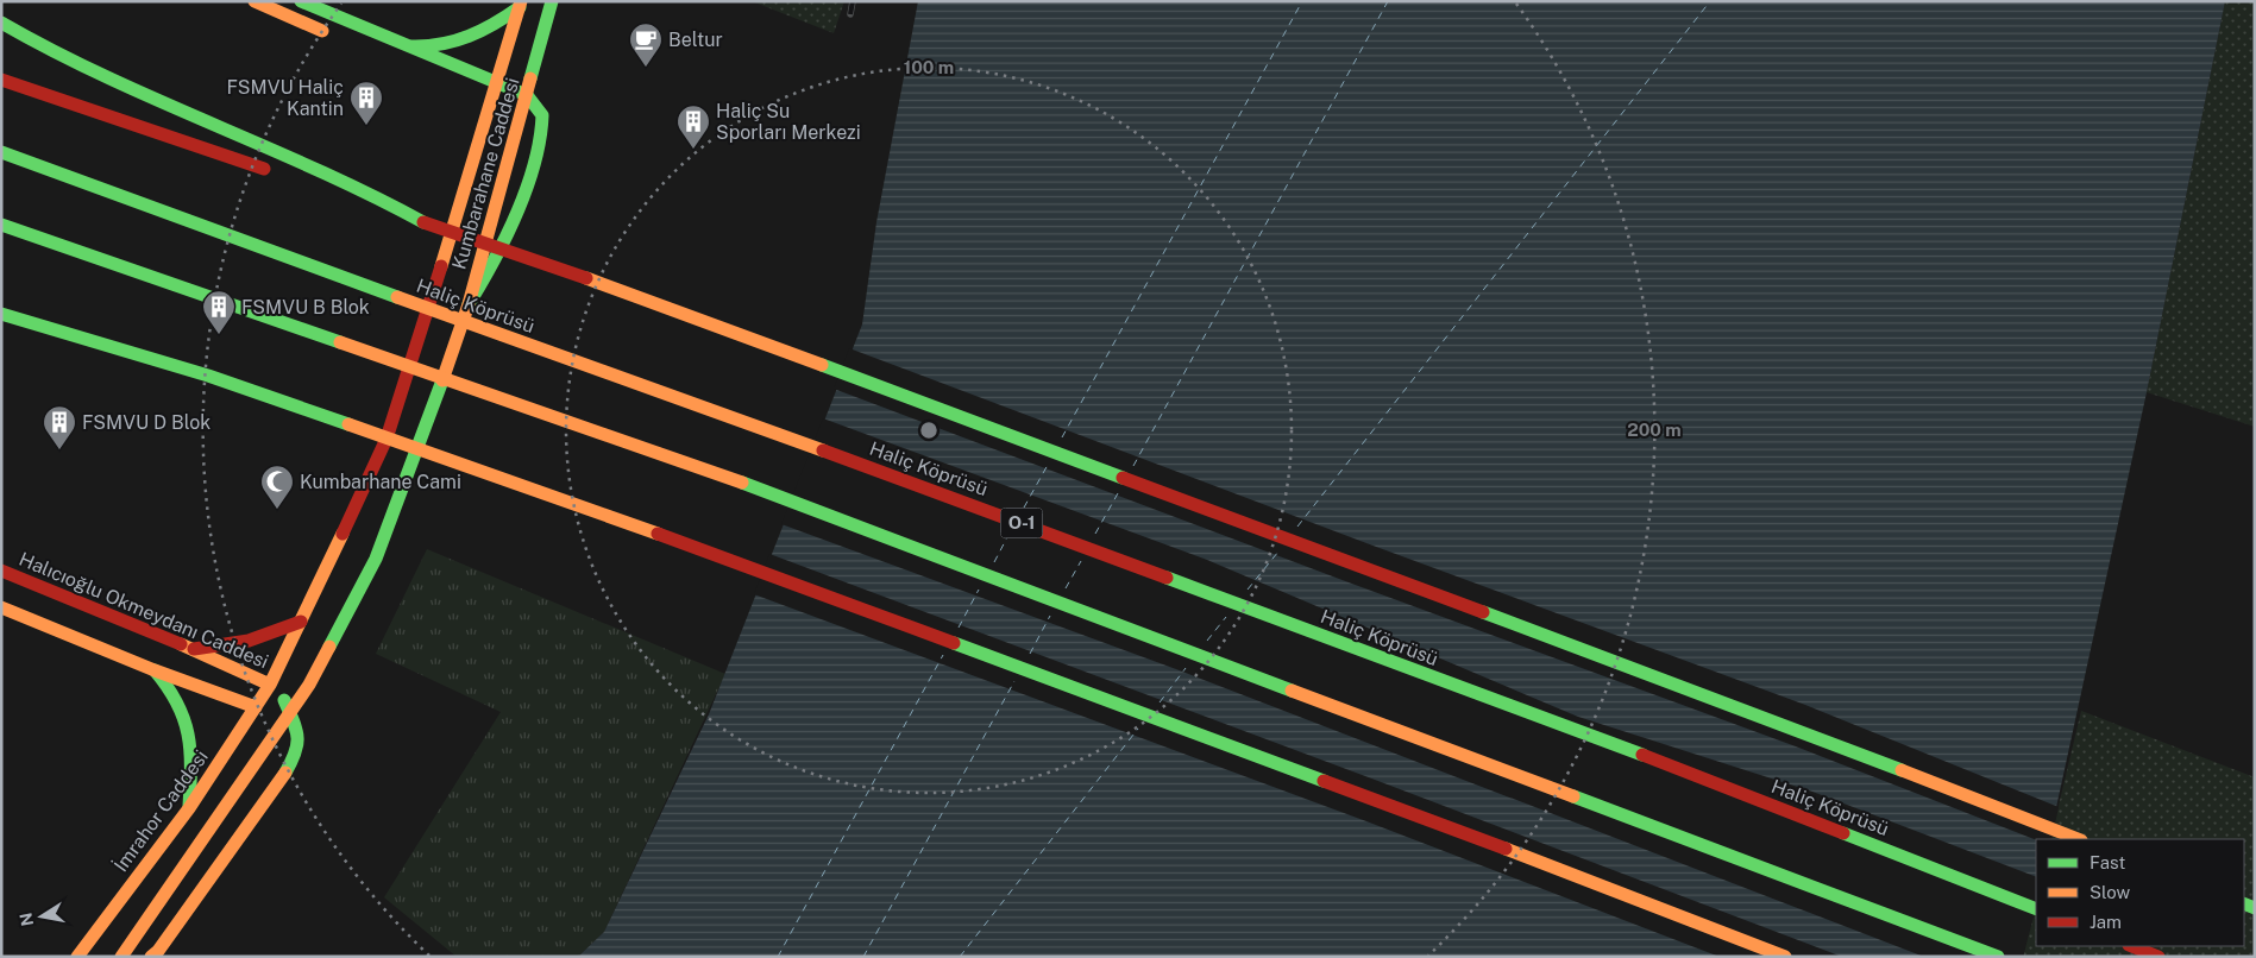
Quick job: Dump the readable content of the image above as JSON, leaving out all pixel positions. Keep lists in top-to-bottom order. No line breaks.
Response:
{"streets":{"main road":["Kumbarahane Caddesi","Haliç Köprüsü","O-1","Halıcıoğlu Okmeydanı Caddesi","İmrahor Caddesi"]},"crossings":[["Kumbarahane Caddesi","Halıcıoğlu Okmeydanı Caddesi"],["Kumbarahane Caddesi","İmrahor Caddesi"],["Halıcıoğlu Okmeydanı Caddesi","İmrahor Caddesi"]],"places":{"cafe":["Beltur"],"building":["FSMVU Haliç Kantin","Haliç Su Sporları Merkezi","FSMVU B Blok","FSMVU D Blok"],"mosque":["Kumbarhane Cami"]},"legend":["Fast","Slow","Jam"],"north":"left","rings":["100 m","200 m"]}
